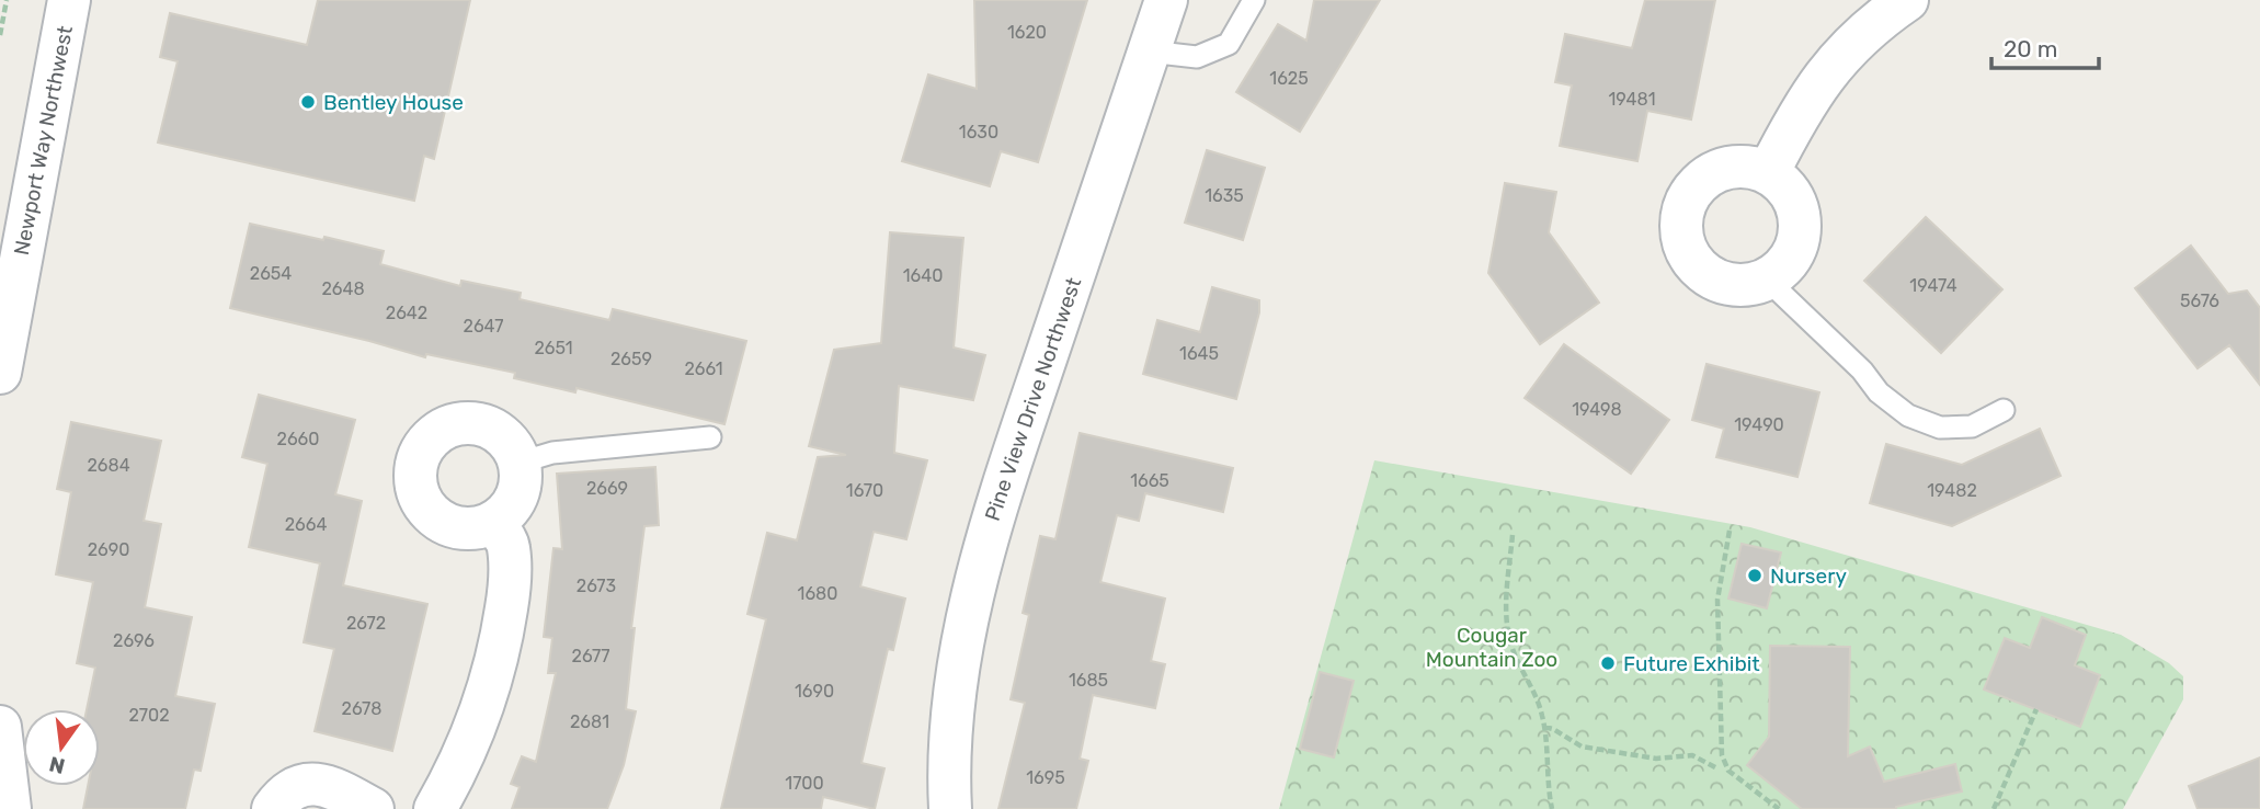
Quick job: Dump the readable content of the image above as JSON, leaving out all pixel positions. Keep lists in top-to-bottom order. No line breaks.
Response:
{"streets":{"street":["Newport Way Northwest","Pine View Drive Northwest"]},"parks":["Cougar Mountain Zoo"],"places":["Bentley House","Nursery","Future Exhibit"],"house_numbers":["1620","1625","19481","1630","1635","2654","1640","19474","2648","5676","2642","2647","2651","1645","2659","2661","19498","19490","2660","2684","1665","2669","1670","19482","2664","2690","2673","1680","2672","2696","2677","1685","1690","2678","2702","2681","1695","1700"],"scale_bar":"20 m","north":"bottom"}
